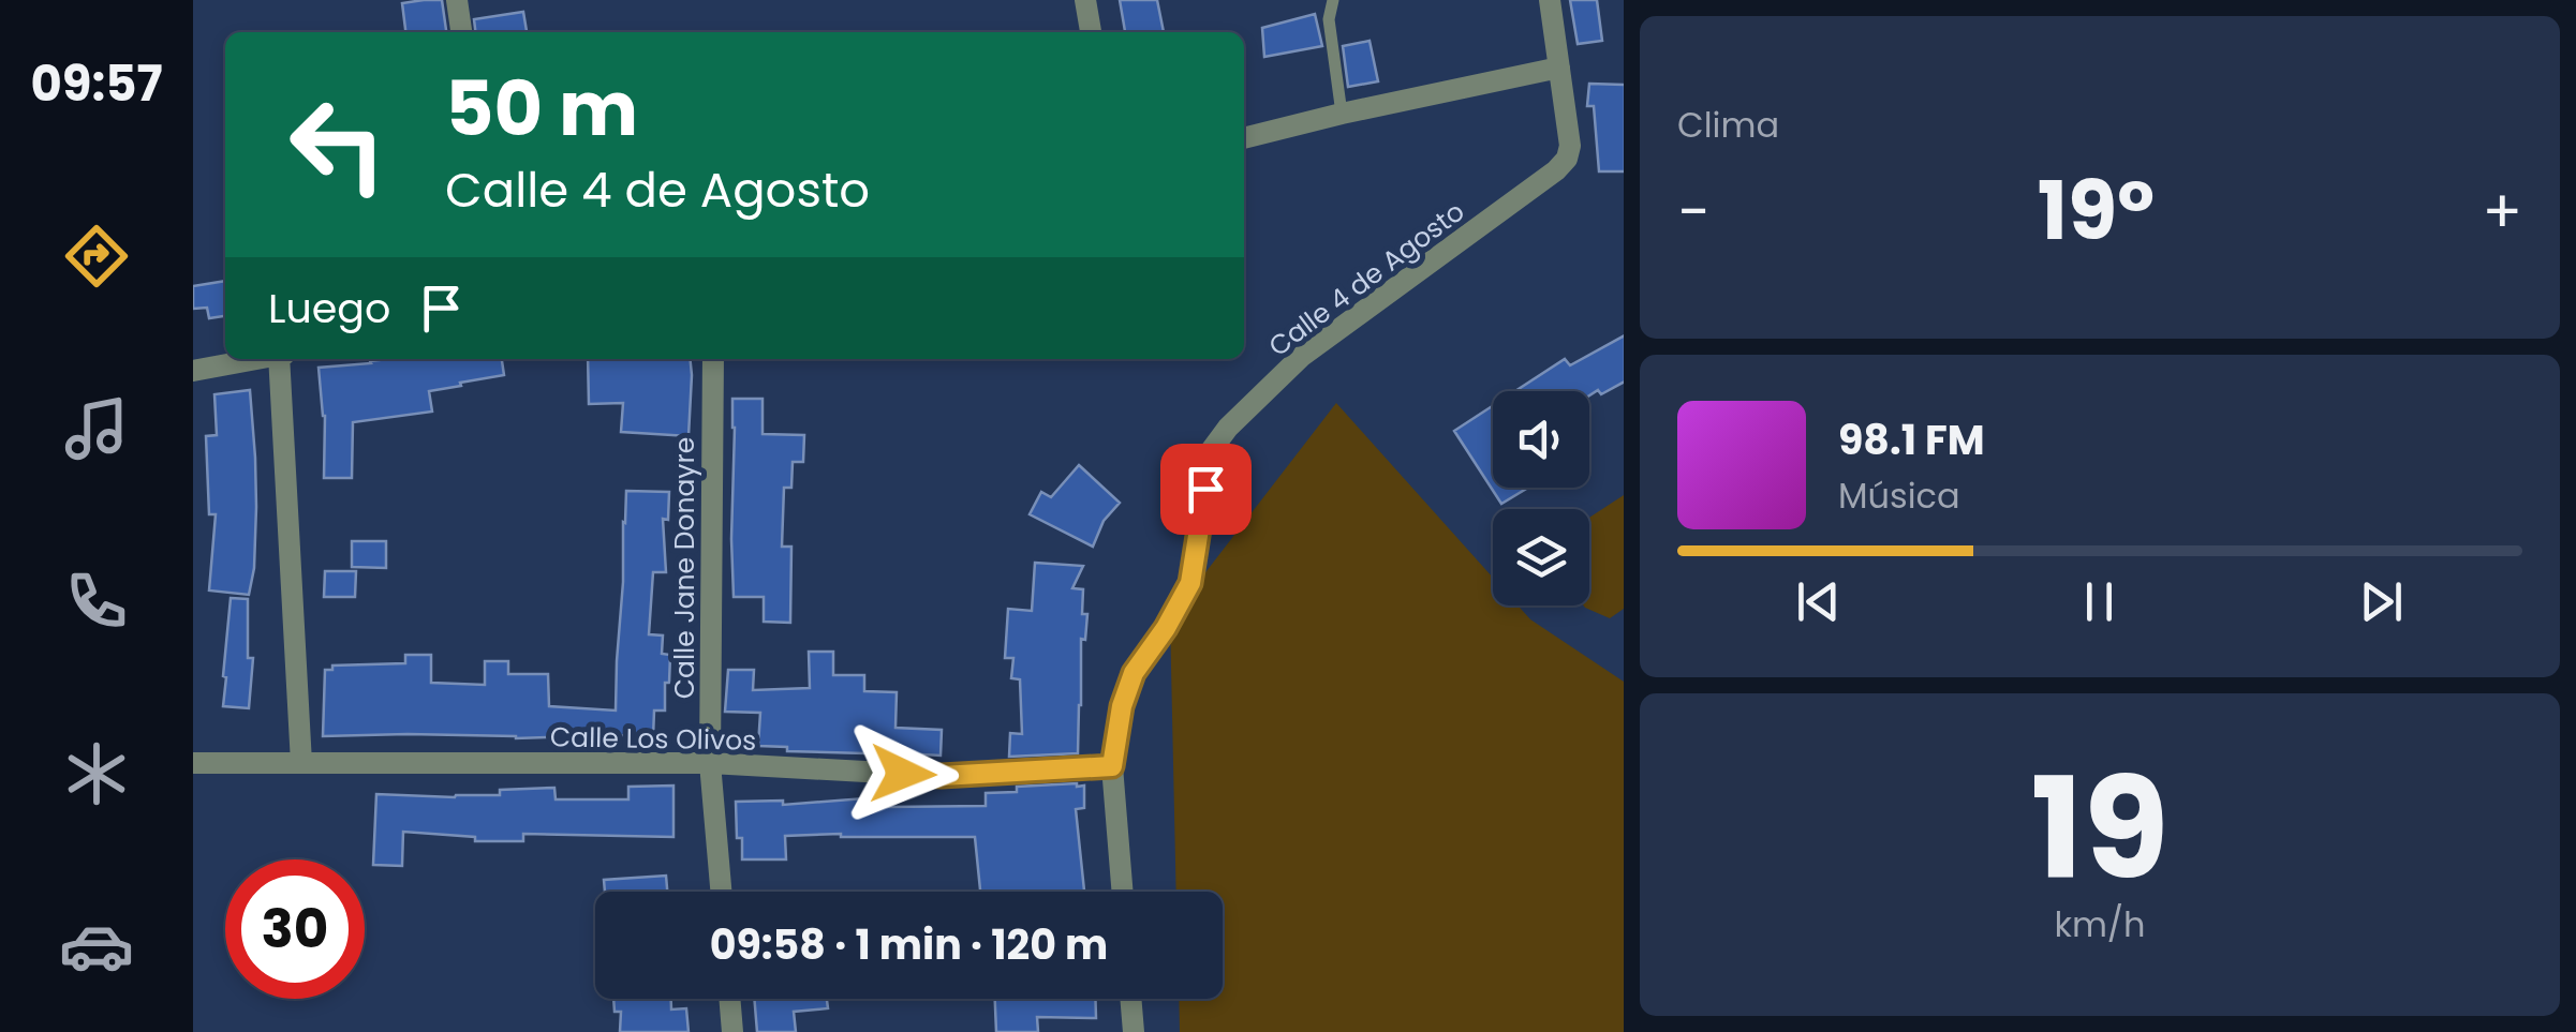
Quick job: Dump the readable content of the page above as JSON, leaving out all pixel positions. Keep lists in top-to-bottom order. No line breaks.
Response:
{"streets":{"street":["Calle 4 de Agosto","Calle Jane Donayre","Calle Los Olivos"]},"crossings":[["Calle 4 de Agosto","Calle Los Olivos"],["Calle Jane Donayre","Calle Los Olivos"]],"page":{"tabs":"09:57","tile":["Clima",["19","km/h"]],"turn":["50 m","Calle 4 de Agosto"],"heat":["−","19°","+"],"then":"Luego","song":["98.1 FM","Música"],"limit":"30","trip":"09:58 · 1 min · 120 m"}}
